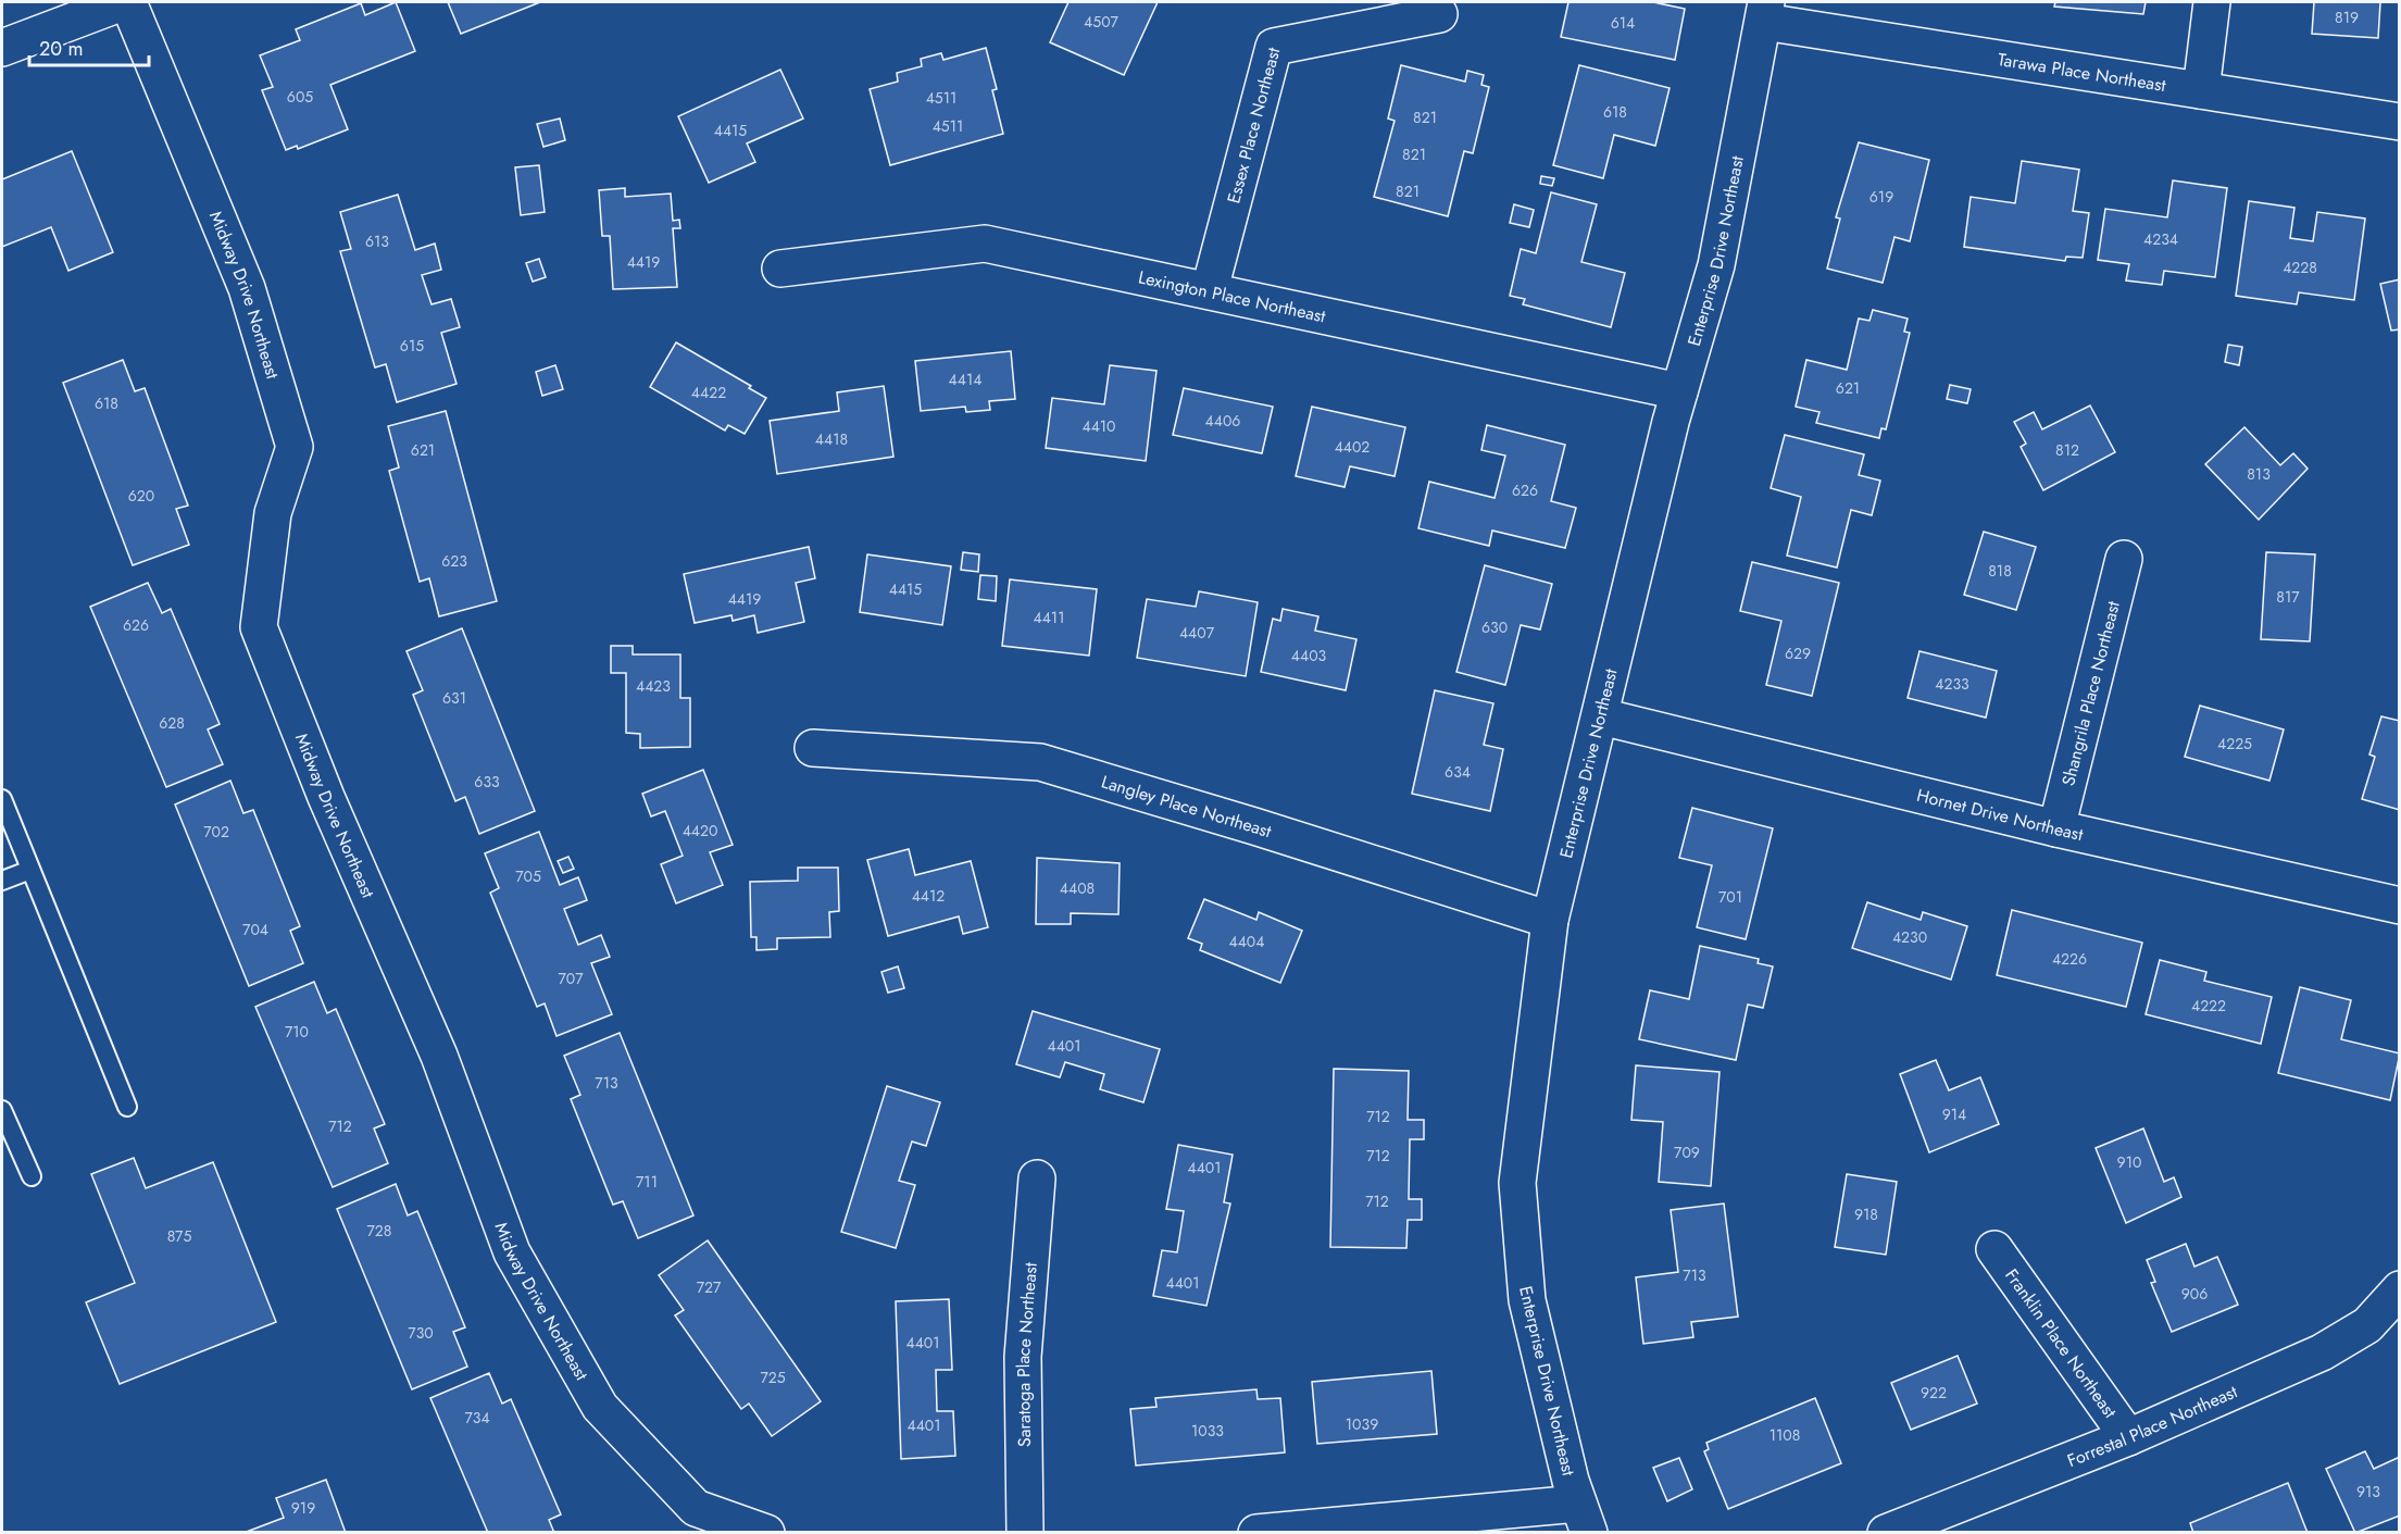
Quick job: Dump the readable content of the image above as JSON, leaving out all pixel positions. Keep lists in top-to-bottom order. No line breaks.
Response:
{"streets":{"street":["Tarawa Place Northeast","Essex Place Northeast","Enterprise Drive Northeast","Midway Drive Northeast","Lexington Place Northeast","Shangrila Place Northeast","Langley Place Northeast","Hornet Drive Northeast","Franklin Place Northeast","Saratoga Place Northeast","Forrestal Place Northeast"]},"crossings":[["Tarawa Place Northeast","Enterprise Drive Northeast"],["Essex Place Northeast","Lexington Place Northeast"],["Enterprise Drive Northeast","Lexington Place Northeast"],["Enterprise Drive Northeast","Langley Place Northeast"],["Enterprise Drive Northeast","Hornet Drive Northeast"],["Shangrila Place Northeast","Hornet Drive Northeast"],["Franklin Place Northeast","Forrestal Place Northeast"]],"house_numbers":["819","4507","614","605","4511","618","821","4511","4415","821","821","619","4234","613","4419","4228","615","4414","621","4422","618","4406","4410","4418","4402","621","812","813","626","620","623","818","4415","817","4419","4411","626","630","4407","629","4403","4233","4423","631","628","4225","634","633","4420","702","705","4408","4412","701","704","4230","4404","4226","707","4222","710","4401","713","914","712","712","709","712","910","4401","711","712","918","728","875","713","4401","727","906","730","4401","725","922","734","1039","4401","1033","1108","913","919"],"scale_bar":"20 m"}
